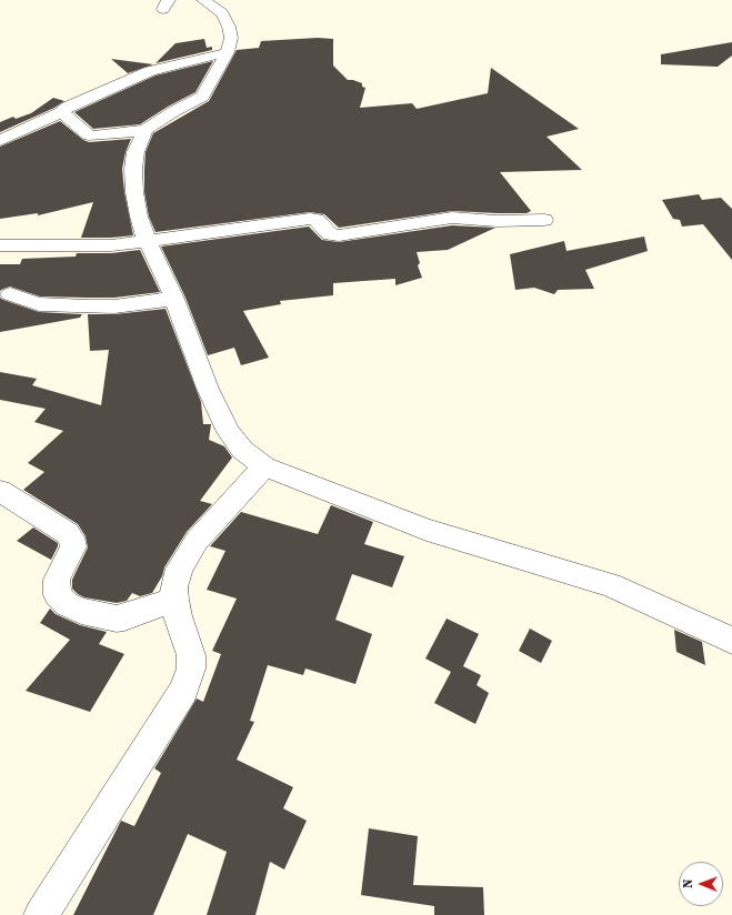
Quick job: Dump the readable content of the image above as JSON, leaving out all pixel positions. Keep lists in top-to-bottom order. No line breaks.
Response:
{"north":"left"}
